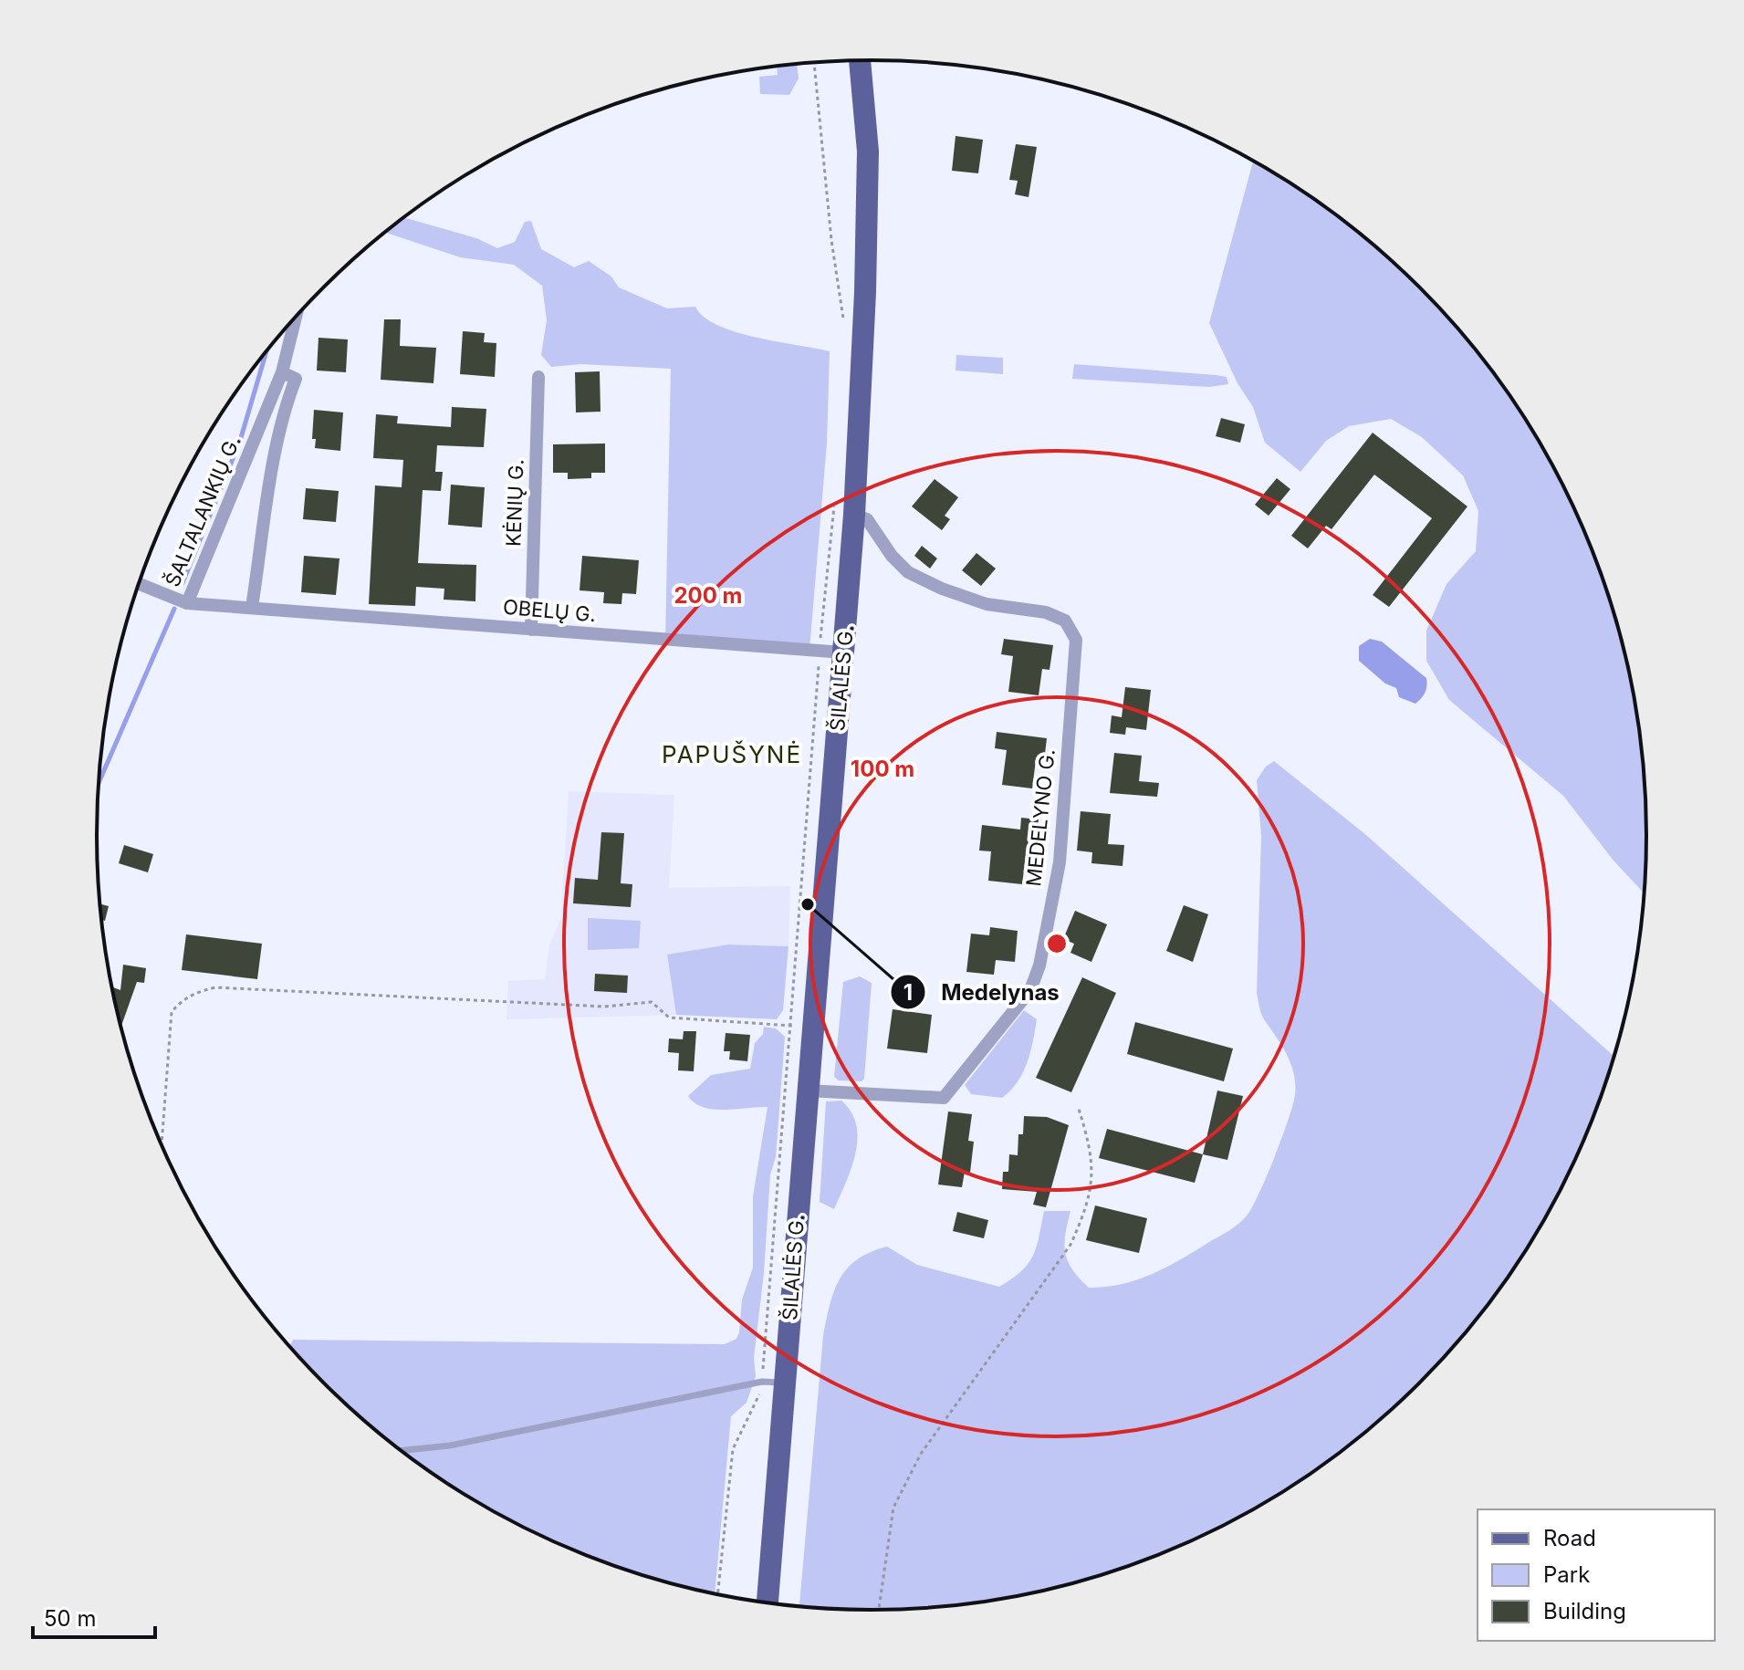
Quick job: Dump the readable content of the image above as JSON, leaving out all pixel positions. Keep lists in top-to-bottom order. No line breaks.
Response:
{"streets":{"main road":["ŠILALĖS G."],"street":["KĖNIŲ G.","ŠALTALANKIŲ G.","OBELŲ G.","MEDELYNO G."]},"crossings":[["KĖNIŲ G.","OBELŲ G."],["ŠALTALANKIŲ G.","OBELŲ G."],["OBELŲ G.","ŠILALĖS G."],["ŠILALĖS G.","MEDELYNO G."]],"districts":["PAPUŠYNĖ"],"places":["Medelynas"],"legend":["Road","Park","Building"],"scale_bar":"50 m","rings":["200 m","100 m"]}
